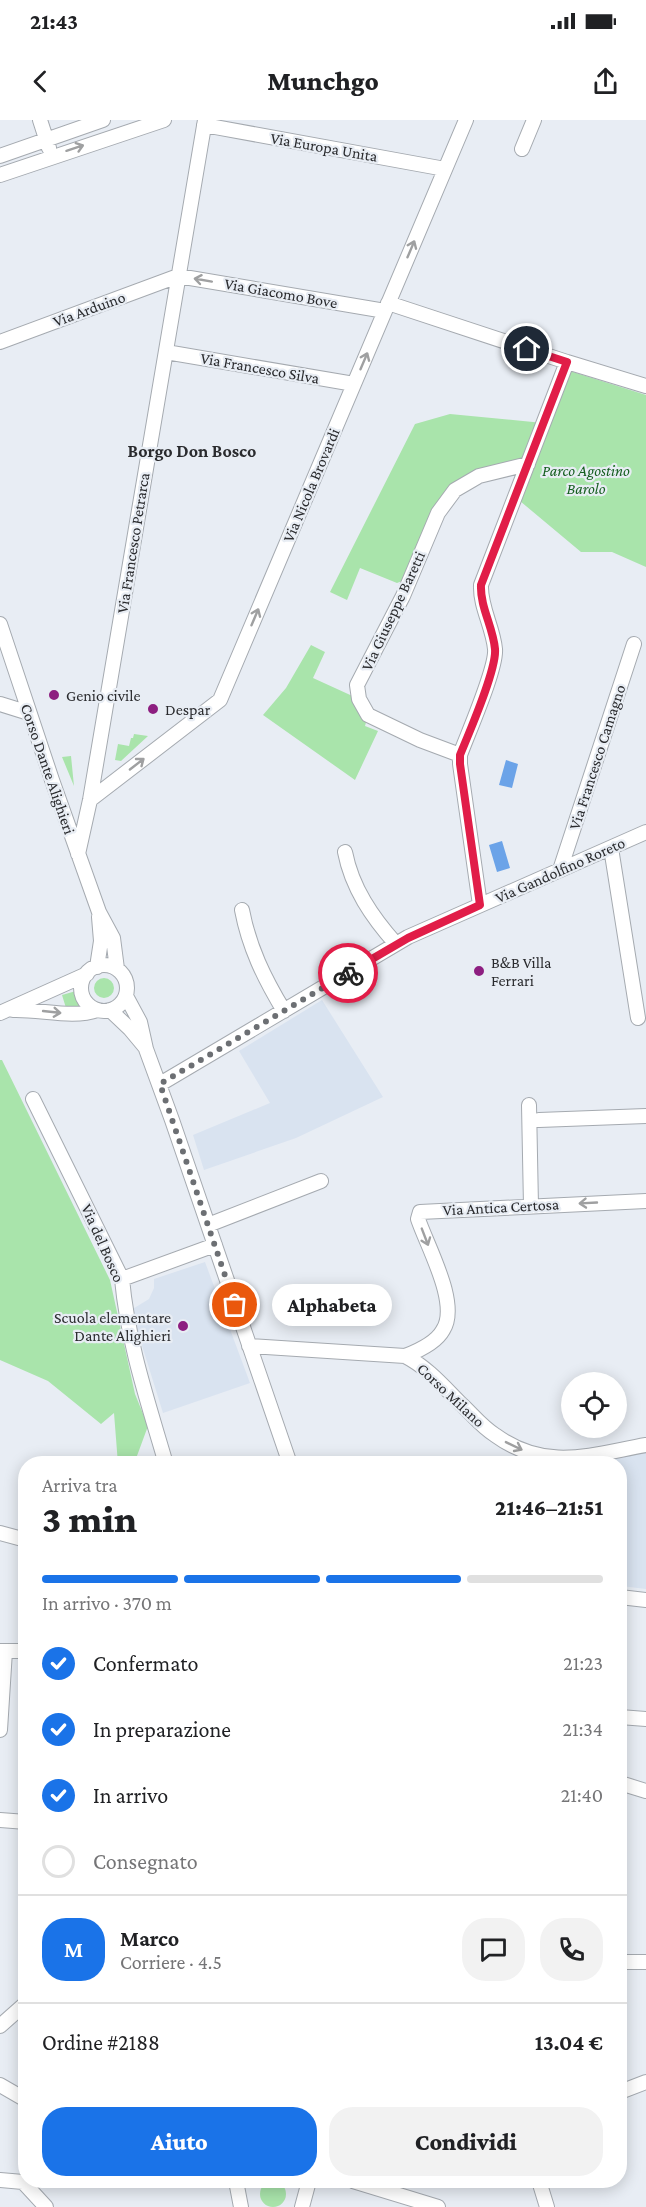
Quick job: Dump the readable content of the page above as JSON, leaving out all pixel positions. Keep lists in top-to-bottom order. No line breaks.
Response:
{"streets":{"street":["Via Europa Unita","Via Giacomo Bove","Via Arduino","Via Francesco Silva","Via Nicola Brovardi","Via Francesco Petrarca","Via Giuseppe Baretti","Via Francesco Camagno","Corso Dante Alighieri","Via Gandolfino Roreto","Via Antica Certosa","Via del Bosco","Corso Milano"]},"crossings":[["Via Europa Unita","Via Nicola Brovardi"],["Via Europa Unita","Via Francesco Petrarca"],["Via Giacomo Bove","Via Arduino"],["Via Giacomo Bove","Via Nicola Brovardi"],["Via Giacomo Bove","Via Francesco Petrarca"],["Via Arduino","Via Francesco Petrarca"],["Via Francesco Silva","Via Nicola Brovardi"],["Via Francesco Silva","Via Francesco Petrarca"],["Via Nicola Brovardi","Via Francesco Petrarca"],["Via Francesco Petrarca","Corso Dante Alighieri"],["Via Francesco Camagno","Via Gandolfino Roreto"],["Via Antica Certosa","Corso Milano"]],"one_way":["Via Giacomo Bove","Via Nicola Brovardi","Corso Milano"],"districts":["Borgo Don Bosco"],"parks":["Parco Agostino Barolo"],"places":["Genio civile","Despar","B&B Villa Ferrari","Alphabeta","Scuola elementare Dante Alighieri"],"page":{"status":"21:43","header":"Munchgo","bubble":"Alphabeta","heading":["3 min","Arriva tra","21:46–21:51"],"panel":["Marco","Corriere · 4.5","Ordine #2188","13.04 €"],"bar":"In arrivo · 370 m","list":[["Confermato","21:23"],["In preparazione","21:34"],["In arrivo","21:40"],"Consegnato"],"round":"M","buttons":["Aiuto","Condividi"]}}
